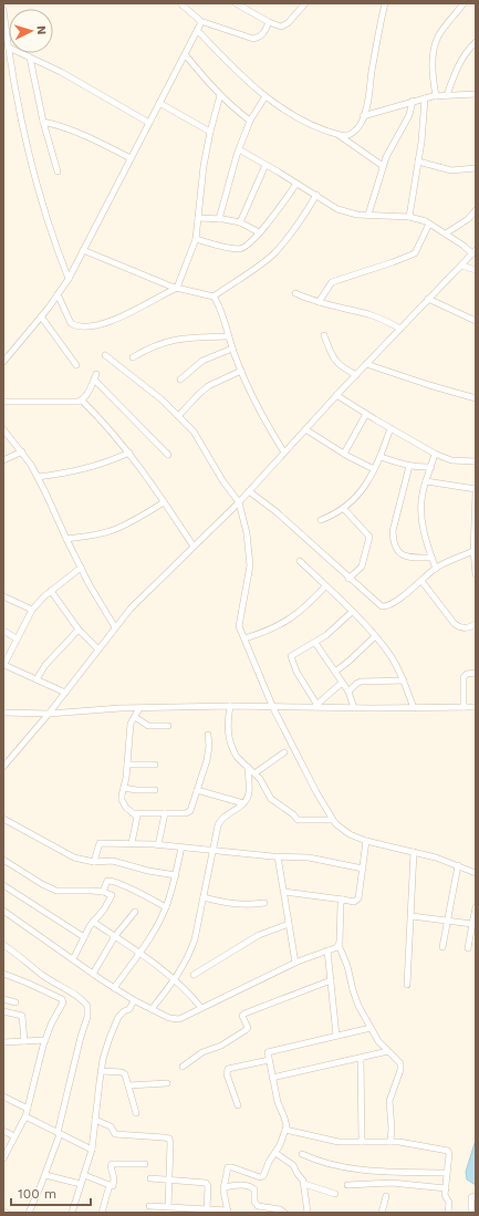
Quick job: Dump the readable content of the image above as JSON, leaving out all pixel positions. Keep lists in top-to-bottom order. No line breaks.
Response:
{"scale_bar":"100 m","north":"right"}
